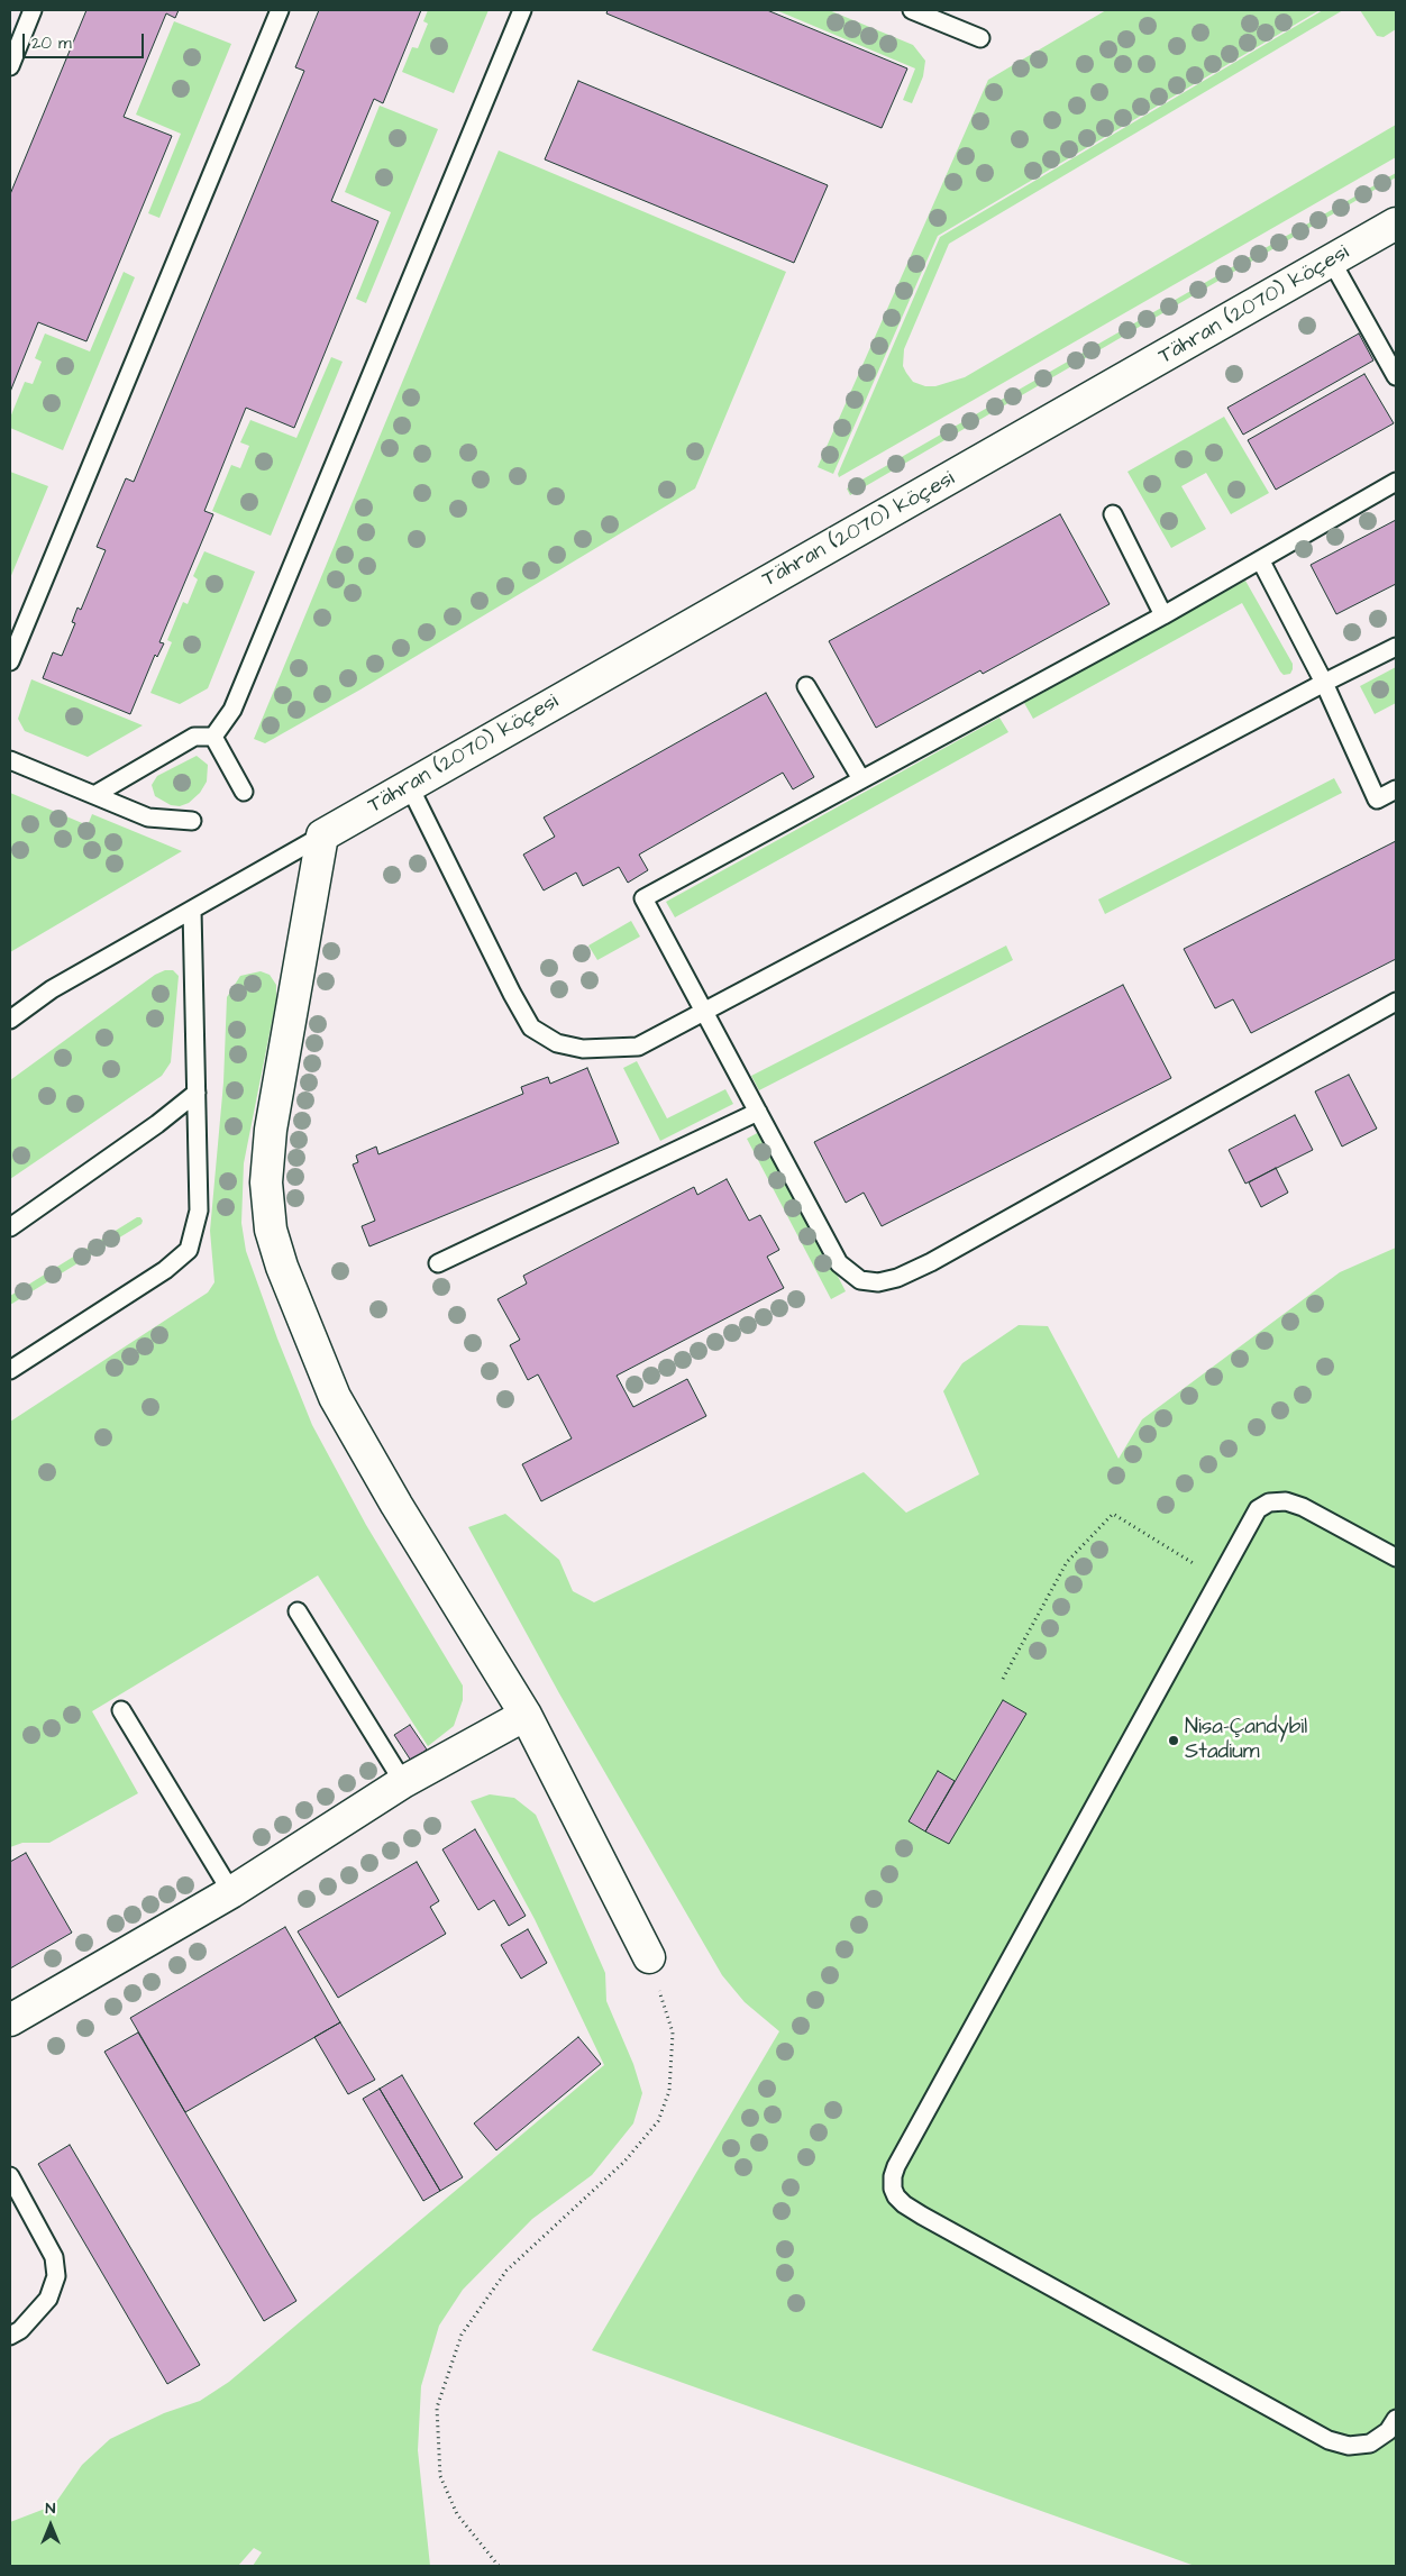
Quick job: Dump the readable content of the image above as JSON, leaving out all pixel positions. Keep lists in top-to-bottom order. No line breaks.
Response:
{"streets":{"street":["Tähran (2070) köçesi"]},"places":["Nisa-Çandybil Stadium"],"scale_bar":"20 m","north":"top"}
